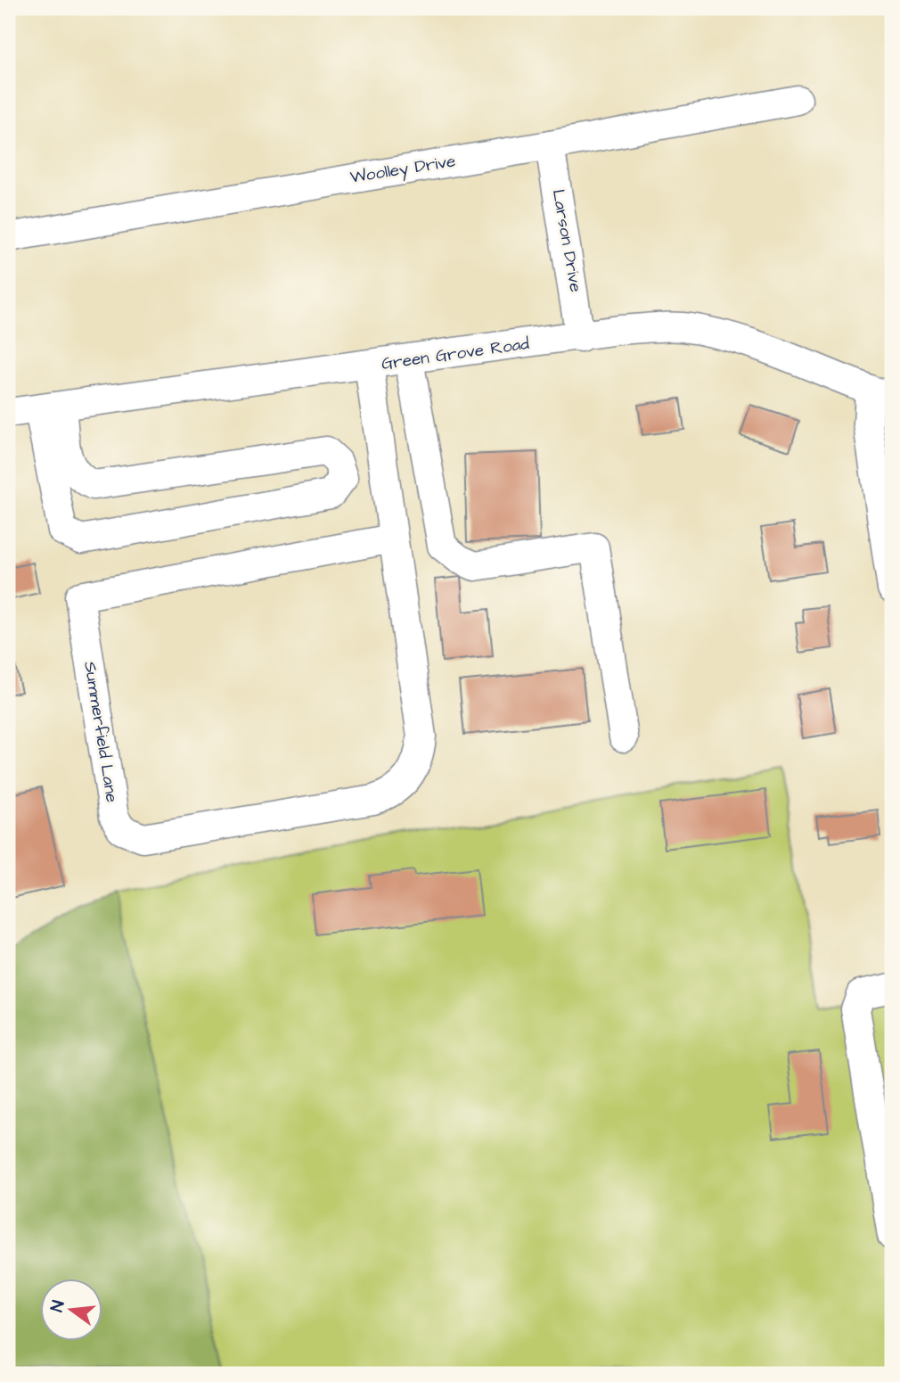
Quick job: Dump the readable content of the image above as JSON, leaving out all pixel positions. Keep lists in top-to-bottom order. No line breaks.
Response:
{"streets":{"street":["Woolley Drive","Larson Drive","Green Grove Road","Summerfield Lane"]},"crossings":[["Woolley Drive","Larson Drive"],["Larson Drive","Green Grove Road"],["Green Grove Road","Summerfield Lane"]],"north":"left"}
